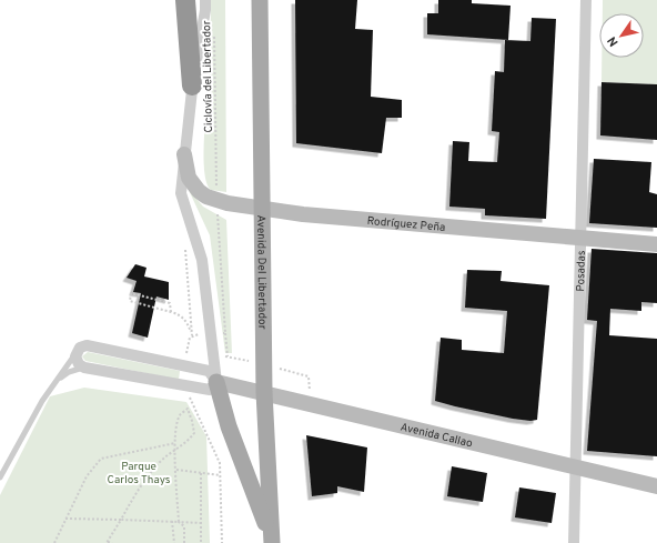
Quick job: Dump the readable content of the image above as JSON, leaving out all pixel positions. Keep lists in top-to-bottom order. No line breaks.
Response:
{"streets":{"main road":["Avenida Del Libertador"],"street":["Rodríguez Peña","Posadas","Avenida Callao"],"path":["Ciclovía del Libertador"]},"crossings":[["Rodríguez Peña","Posadas"],["Rodríguez Peña","Avenida Del Libertador"],["Posadas","Avenida Callao"],["Avenida Del Libertador","Avenida Callao"]],"parks":["Parque Carlos Thays"],"north":"bottom left"}
